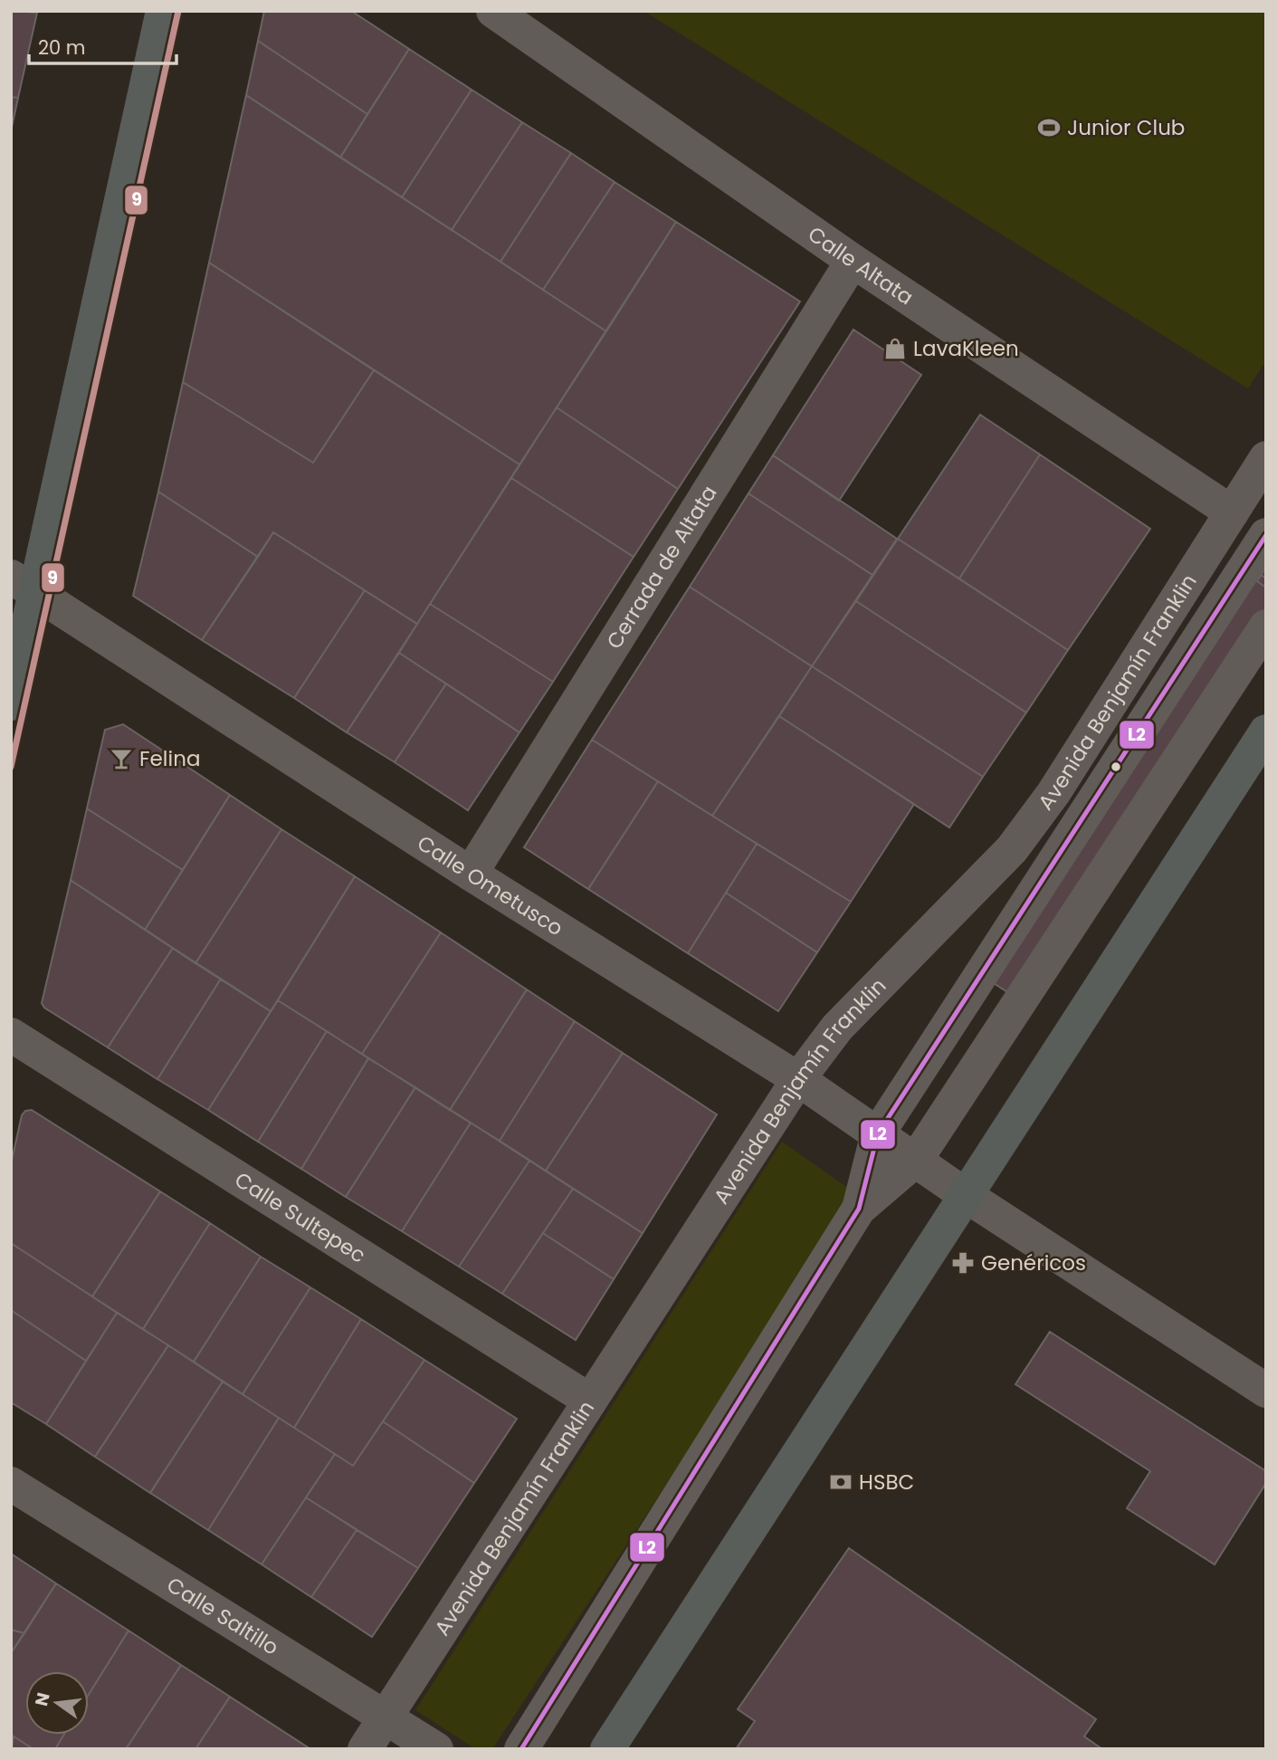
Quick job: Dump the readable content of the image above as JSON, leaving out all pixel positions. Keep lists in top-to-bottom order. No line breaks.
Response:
{"streets":{"street":["Calle Altata","Cerrada de Altata","Avenida Benjamín Franklin","Calle Ometusco","Calle Sultepec","Calle Saltillo"]},"crossings":[["Calle Altata","Cerrada de Altata"],["Calle Altata","Avenida Benjamín Franklin"],["Cerrada de Altata","Calle Ometusco"],["Avenida Benjamín Franklin","Calle Ometusco"],["Avenida Benjamín Franklin","Calle Sultepec"],["Avenida Benjamín Franklin","Calle Saltillo"]],"places":{"sports":["Junior Club"],"shop":["LavaKleen"],"bar":["Felina"],"pharmacy":["Genéricos"],"bank":["HSBC"]},"lines":["transit line 9","transit line L2"],"scale_bar":"20 m","north":"left"}
